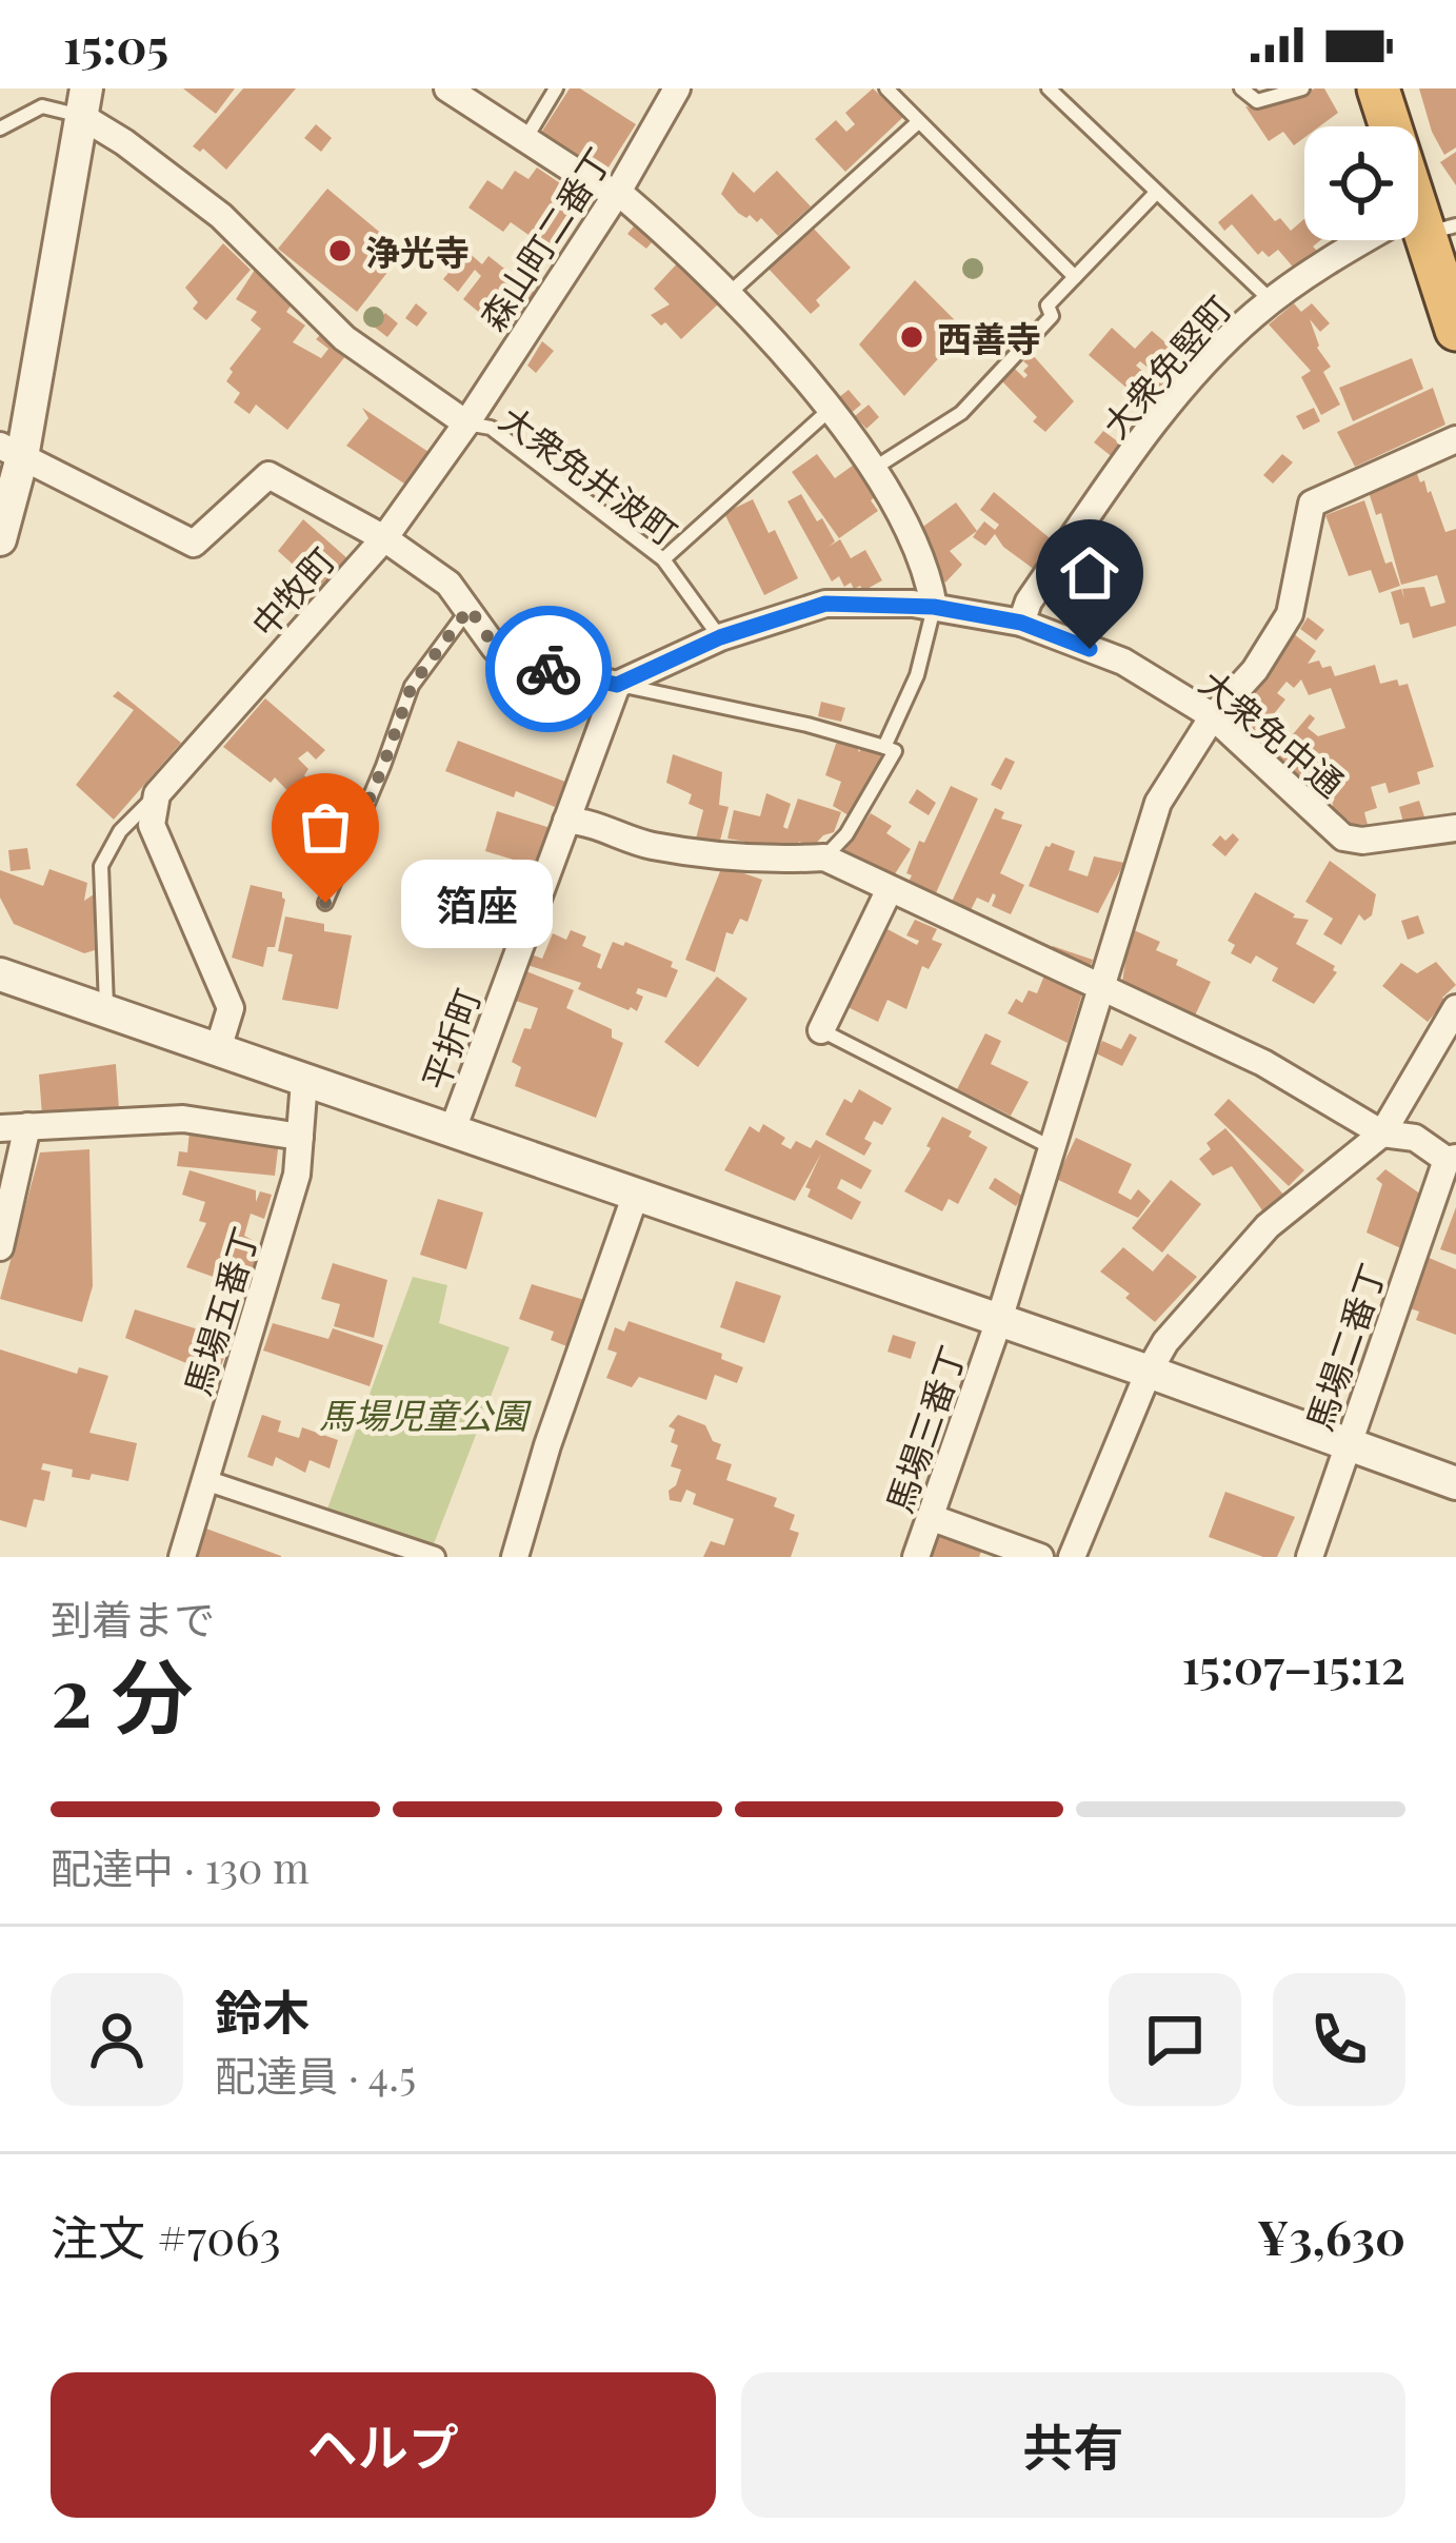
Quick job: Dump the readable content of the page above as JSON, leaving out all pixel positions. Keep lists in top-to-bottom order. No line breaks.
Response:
{"streets":{"street":["森山町二番丁","大衆免竪町","中牧町","大衆免中通","平折町","馬場五番丁","馬場二番丁","馬場三番丁"],"lane":["大衆免井波町"]},"crossings":[["森山町二番丁","大衆免井波町"],["森山町二番丁","中牧町"],["大衆免竪町","大衆免中通"],["大衆免井波町","中牧町"],["大衆免井波町","大衆免中通"],["大衆免中通","平折町"],["大衆免中通","馬場三番丁"]],"parks":["馬場児童公園"],"places":["浄光寺","西善寺","箔座"],"page":{"status":"15:05","bubble":"箔座","heading":["2 分","到着まで","15:07–15:12"],"panel":["鈴木","配達員 · 4.5","注文 #7063","¥3,630"],"bar":"配達中 · 130 m","buttons":["ヘルプ","共有"]}}
